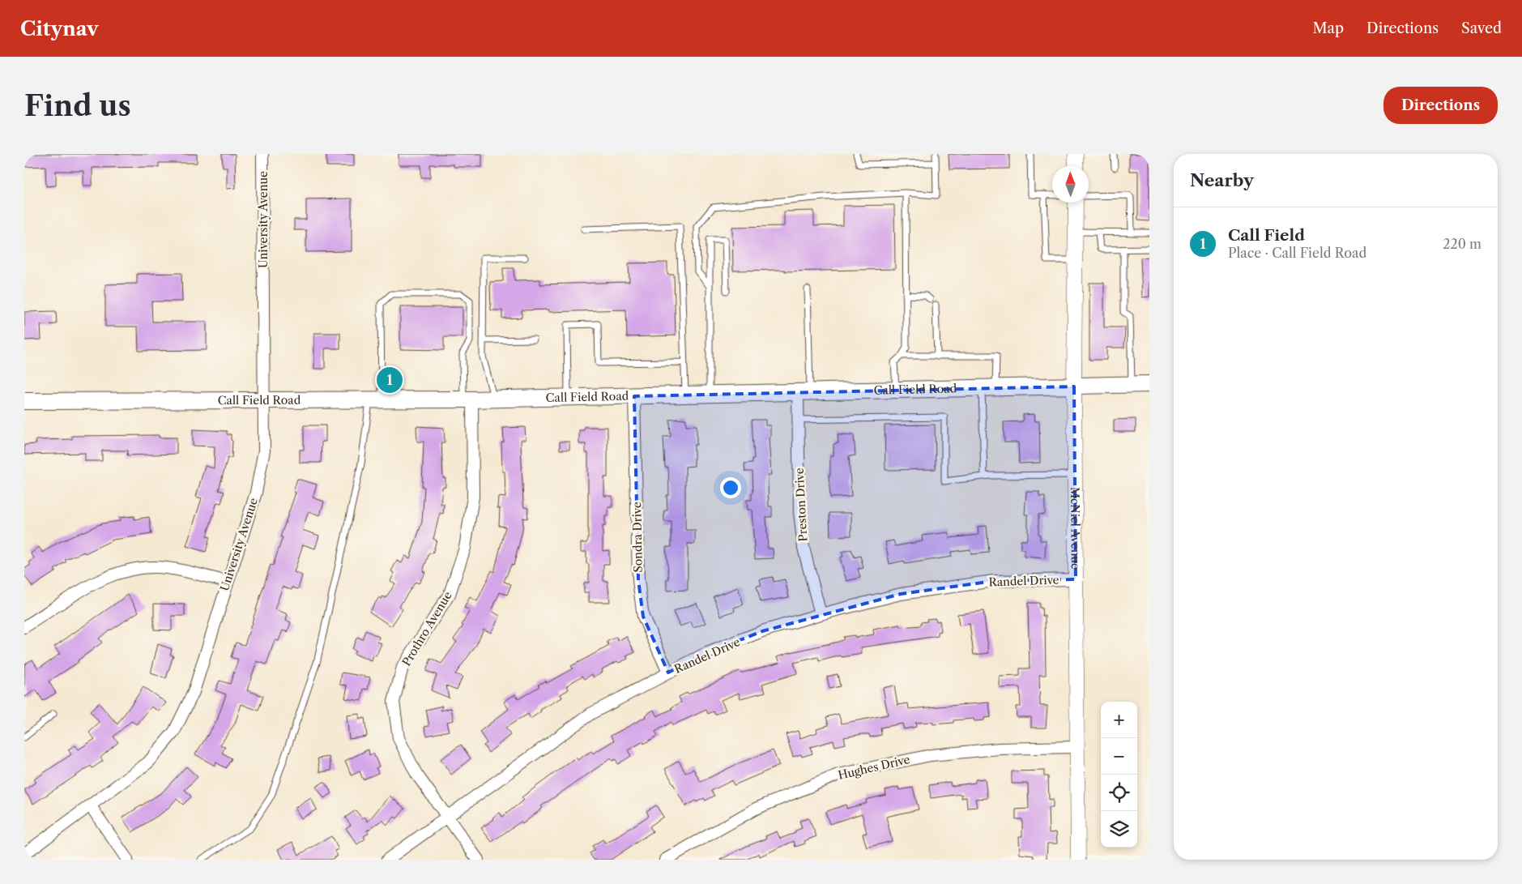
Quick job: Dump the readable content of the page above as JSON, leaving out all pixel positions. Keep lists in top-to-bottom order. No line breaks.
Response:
{"streets":{"main road":["Call Field Road"],"street":["University Avenue","Preston Drive","McNiel Avenue","Sondra Drive","Randel Drive","Prothro Avenue","Hughes Drive"]},"crossings":[["University Avenue","Call Field Road"],["Call Field Road","Preston Drive"],["Call Field Road","McNiel Avenue"],["Call Field Road","Sondra Drive"],["Call Field Road","Prothro Avenue"],["Preston Drive","Randel Drive"],["McNiel Avenue","Randel Drive"],["McNiel Avenue","Hughes Drive"],["Sondra Drive","Randel Drive"],["Randel Drive","Prothro Avenue"]],"north":"top","page":{"header":"Citynav","nav":["Map","Directions","Saved"],"buttons":"Directions","title":"Find us","heading":"Nearby","list":[{"mark":"1","name":"Call Field","note":"Place · Call Field Road","value":"220 m"}],"pins":"1","map_buttons":["+","−"]}}
